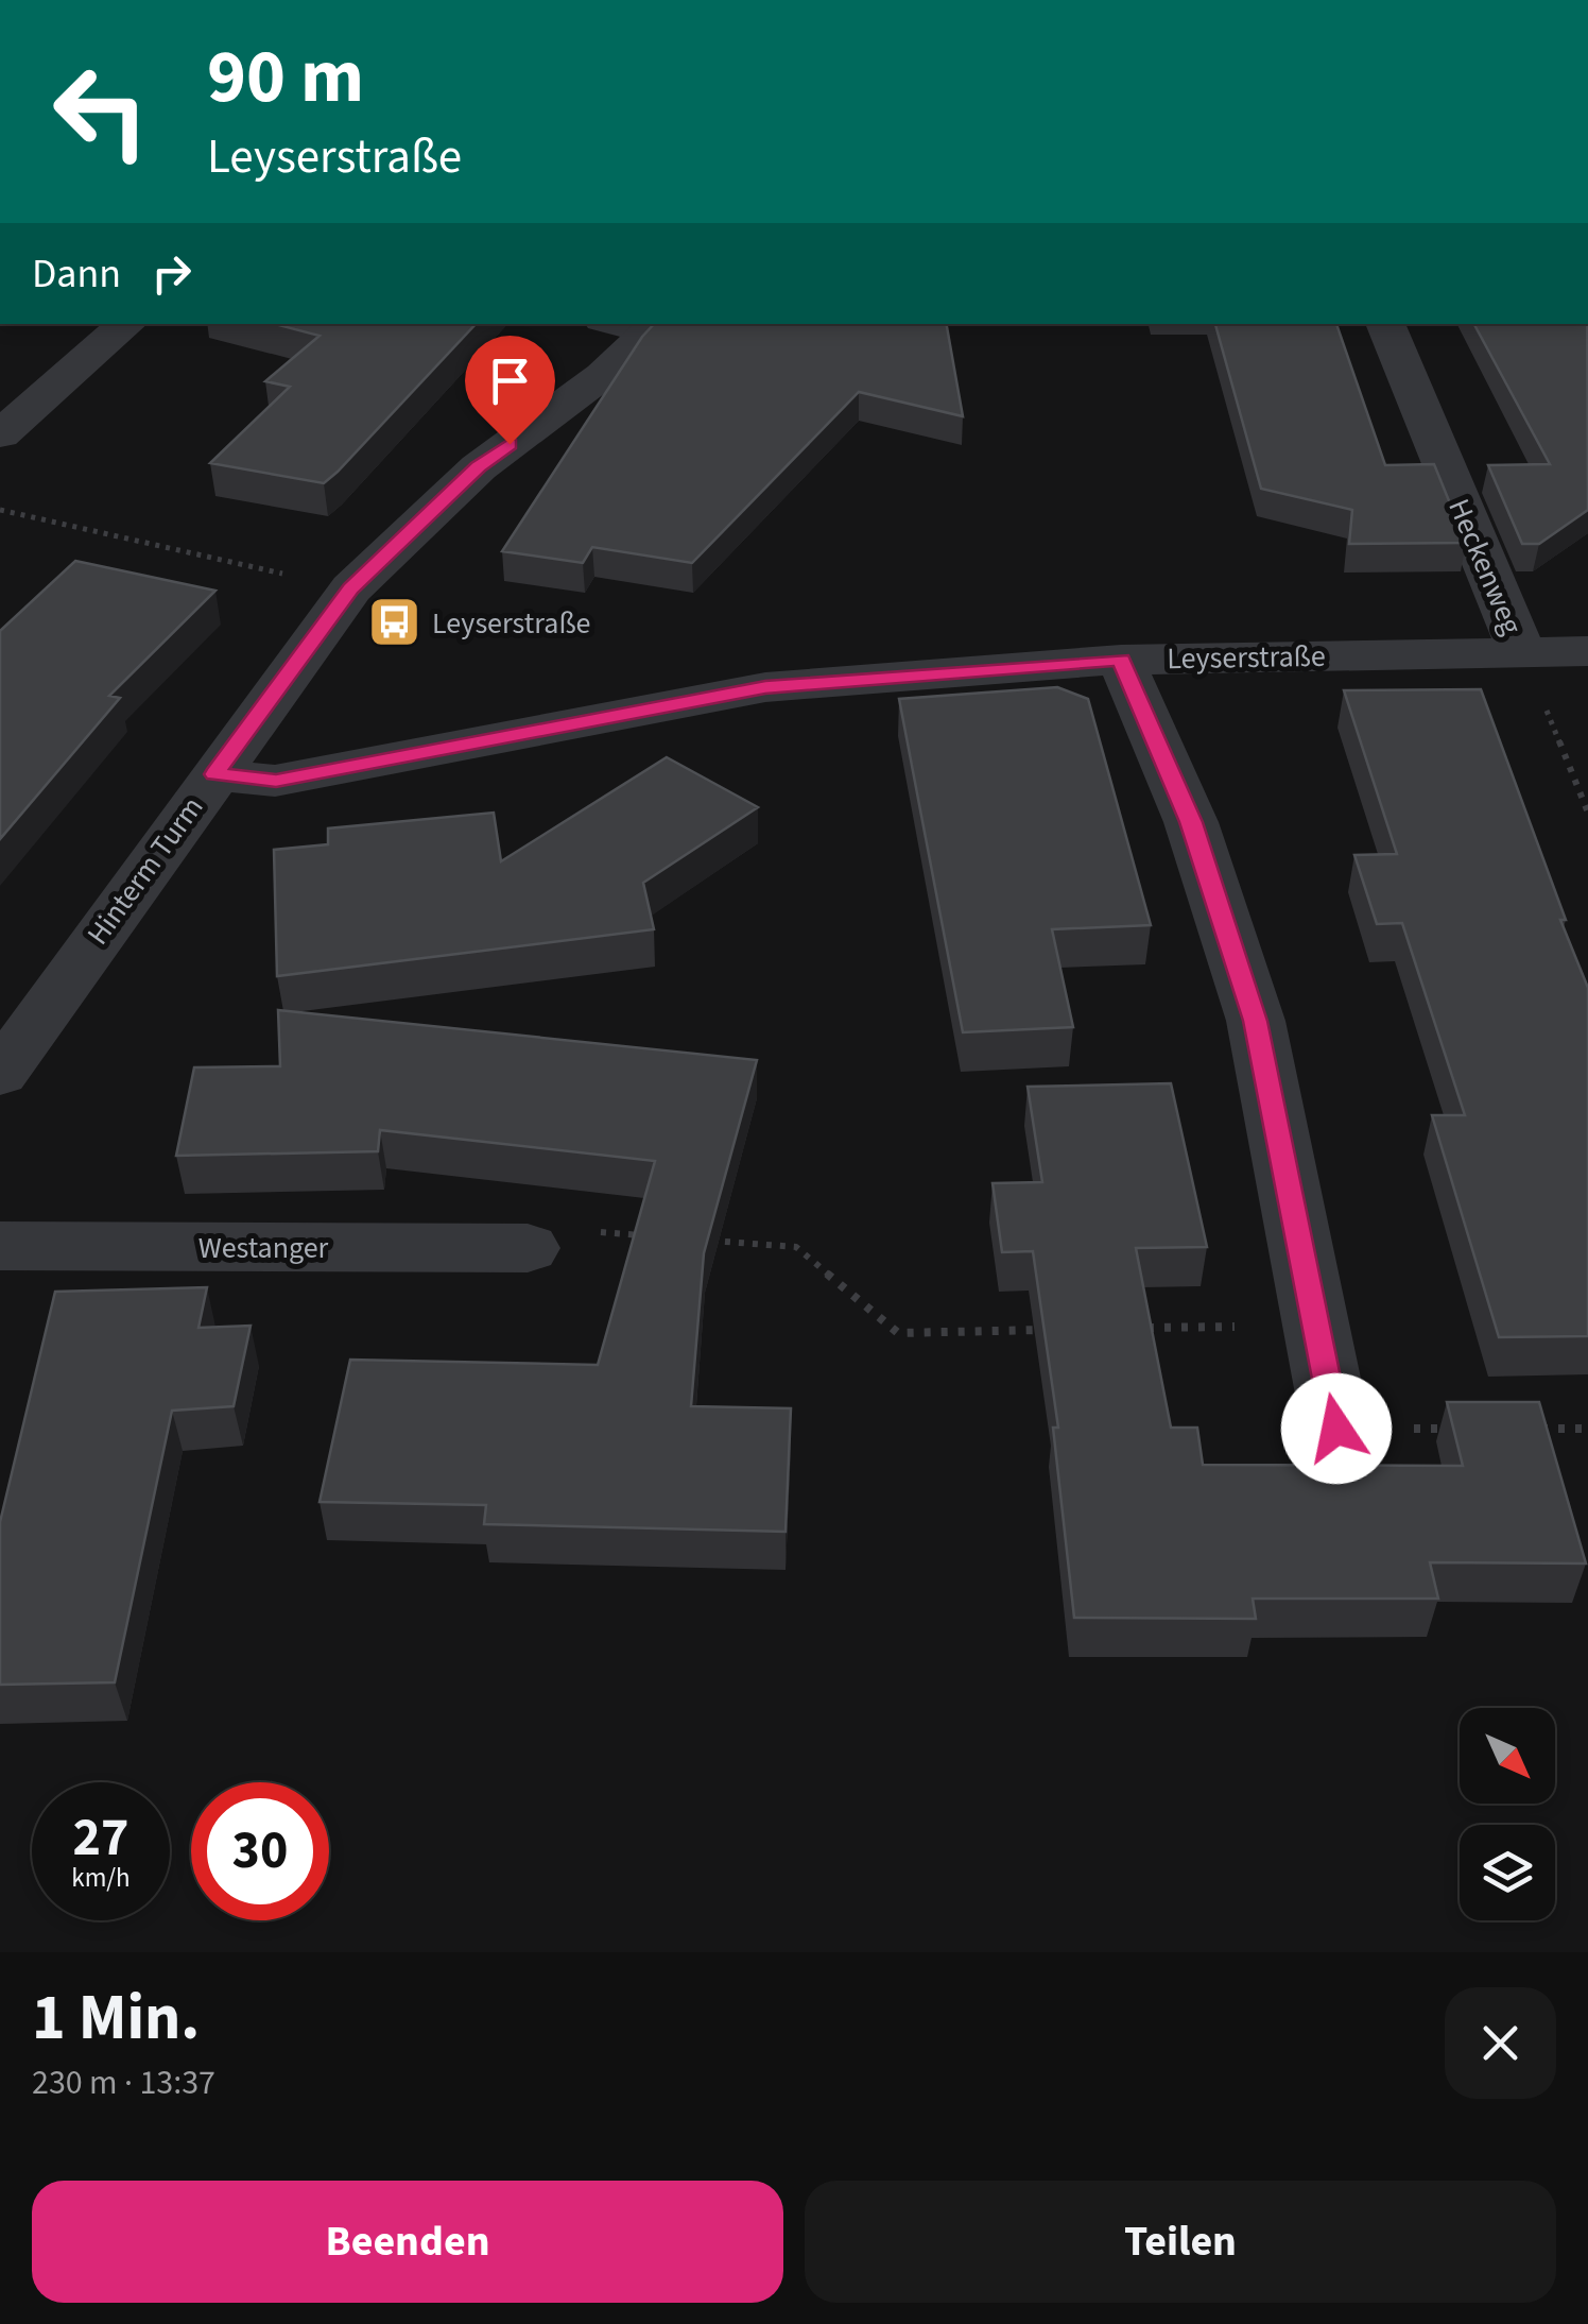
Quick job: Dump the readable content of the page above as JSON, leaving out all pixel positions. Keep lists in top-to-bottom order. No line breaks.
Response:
{"streets":{"street":["Heckenweg","Leyserstraße","Hinterm Turm","Westanger"]},"crossings":[["Heckenweg","Leyserstraße"],["Leyserstraße","Hinterm Turm"]],"places":{"bus stop":["Leyserstraße"]},"north":"bottom right","page":{"turn":["90 m","Leyserstraße"],"then":"Dann","speed":"27 km/h","limit":"30","heading":["1 Min.","230 m · 13:37"],"buttons":["Beenden","Teilen"]}}
